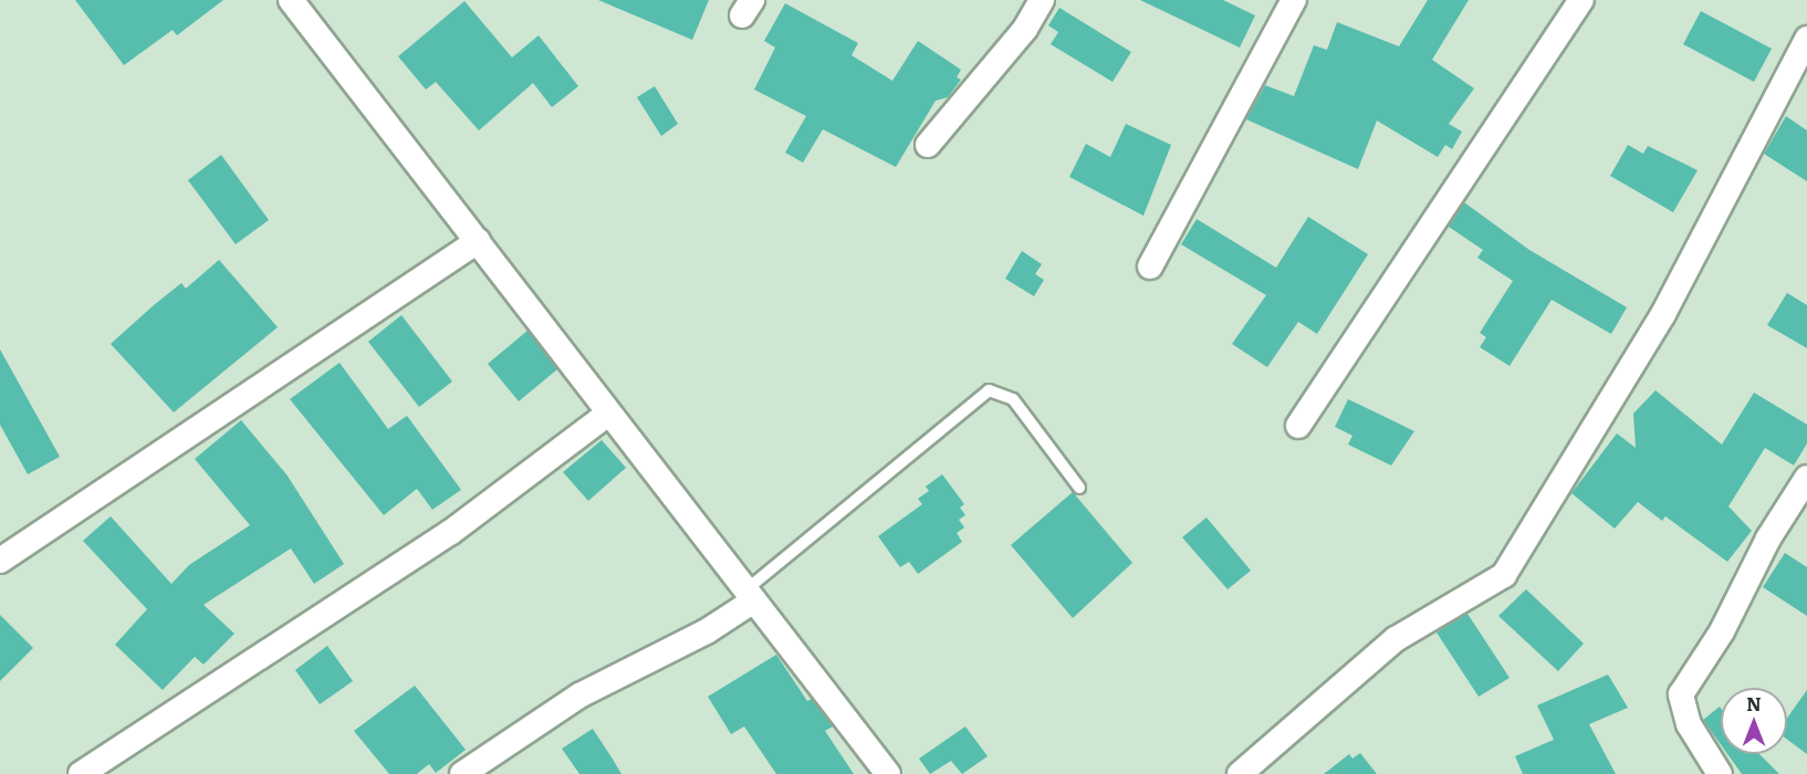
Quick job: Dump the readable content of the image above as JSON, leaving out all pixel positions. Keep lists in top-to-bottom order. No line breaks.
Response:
{"north":"top"}
